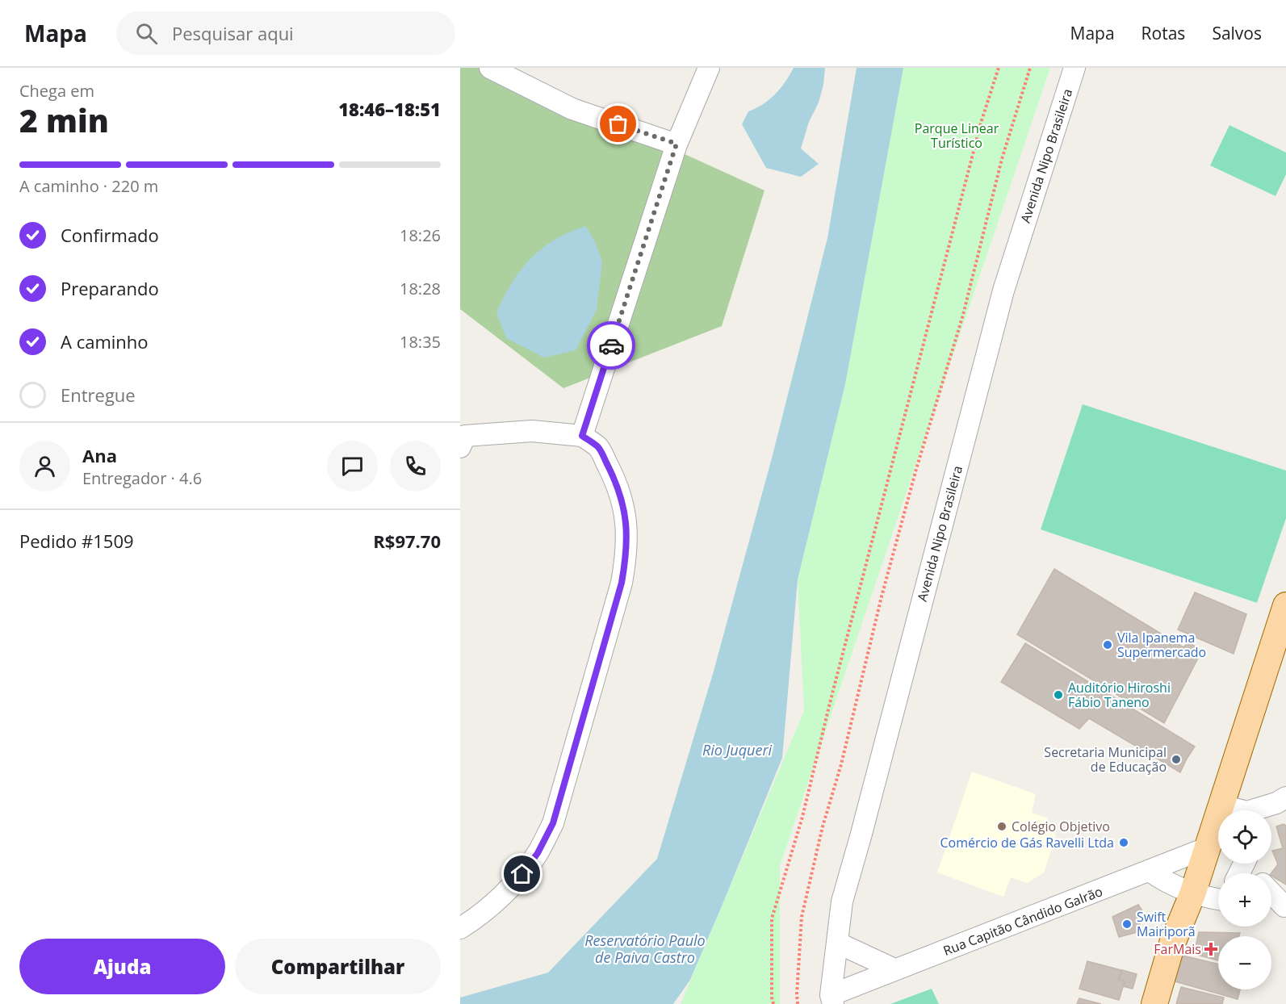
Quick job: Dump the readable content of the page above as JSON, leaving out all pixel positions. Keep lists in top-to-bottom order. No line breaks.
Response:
{"streets":{"street":["Avenida Nipo Brasileira","Rua Capitão Cândido Galrão"]},"crossings":[["Avenida Nipo Brasileira","Rua Capitão Cândido Galrão"]],"water":["Rio Juqueri","Reservatório Paulo de Paiva Castro"],"parks":["Parque Linear Turístico"],"places":{"other":["Vila Ipanema Supermercado","Auditório Hiroshi Fábio Taneno","Secretaria Municipal de Educação","Colégio Objetivo","Comércio de Gás Ravelli Ltda","Swift Mairiporã"],"health":["FarMais"]},"page":{"header":"Mapa","search":"Pesquisar aqui","nav":["Mapa","Rotas","Salvos"],"heading":["2 min","Chega em","18:46–18:51"],"panel":["Ana","Entregador · 4.6","Pedido #1509","R$97.70"],"bar":"A caminho · 220 m","list":[["Confirmado","18:26"],["Preparando","18:28"],["A caminho","18:35"],"Entregue"],"map_buttons":["+","−"],"buttons":["Ajuda","Compartilhar"]}}
